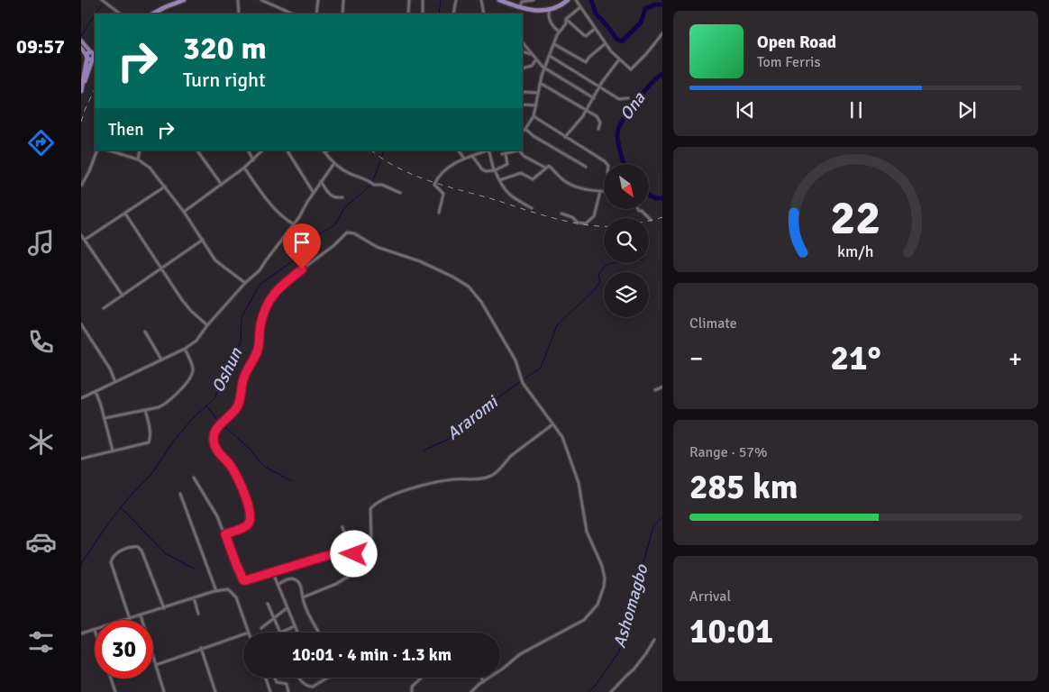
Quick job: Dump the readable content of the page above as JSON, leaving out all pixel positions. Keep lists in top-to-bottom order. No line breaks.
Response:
{"water":["Ona","Oshun","Araromi","Ashomagbo"],"north":"bottom right","page":{"tabs":"09:57","turn":["320 m","Turn right"],"song":["Open Road","Tom Ferris"],"then":"Then","tile":["Climate",["Range · 57%","285 km"],["Arrival","10:01"]],"heat":["−","21°","+"],"limit":"30","trip":"10:01 · 4 min · 1.3 km","gauge":["22","km/h"]}}
